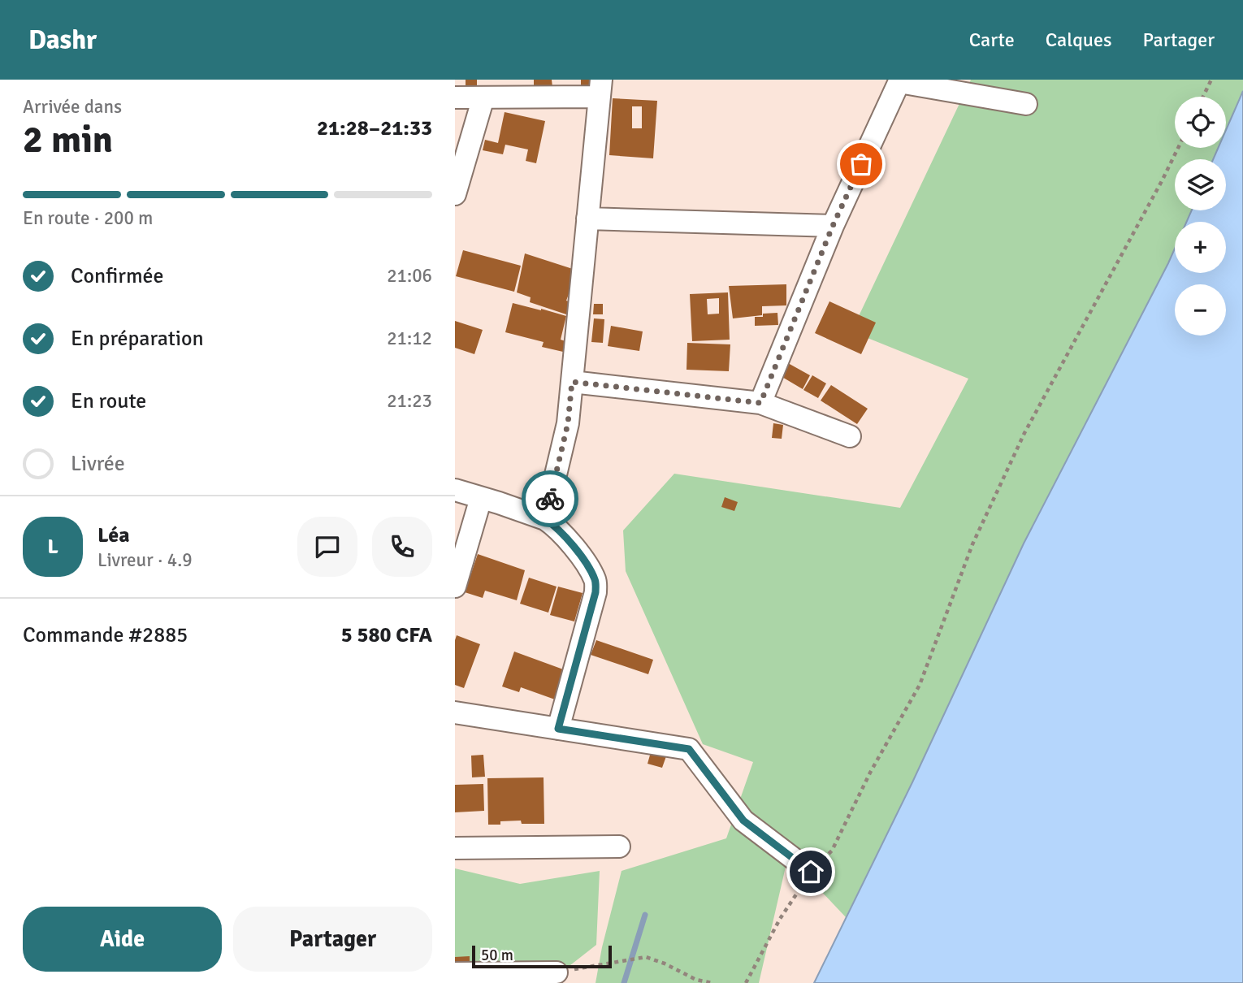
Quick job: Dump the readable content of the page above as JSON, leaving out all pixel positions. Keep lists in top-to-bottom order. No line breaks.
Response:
{"scale_bar":"50 m","page":{"header":"Dashr","nav":["Carte","Calques","Partager"],"heading":["2 min","Arrivée dans","21:28–21:33"],"panel":["Léa","Livreur · 4.9","Commande #2885","5 580 CFA"],"map_buttons":["+","−"],"bar":"En route · 200 m","list":[["Confirmée","21:06"],["En préparation","21:12"],["En route","21:23"],"Livrée"],"round":"L","buttons":["Aide","Partager"],"scale":"50 m"}}
